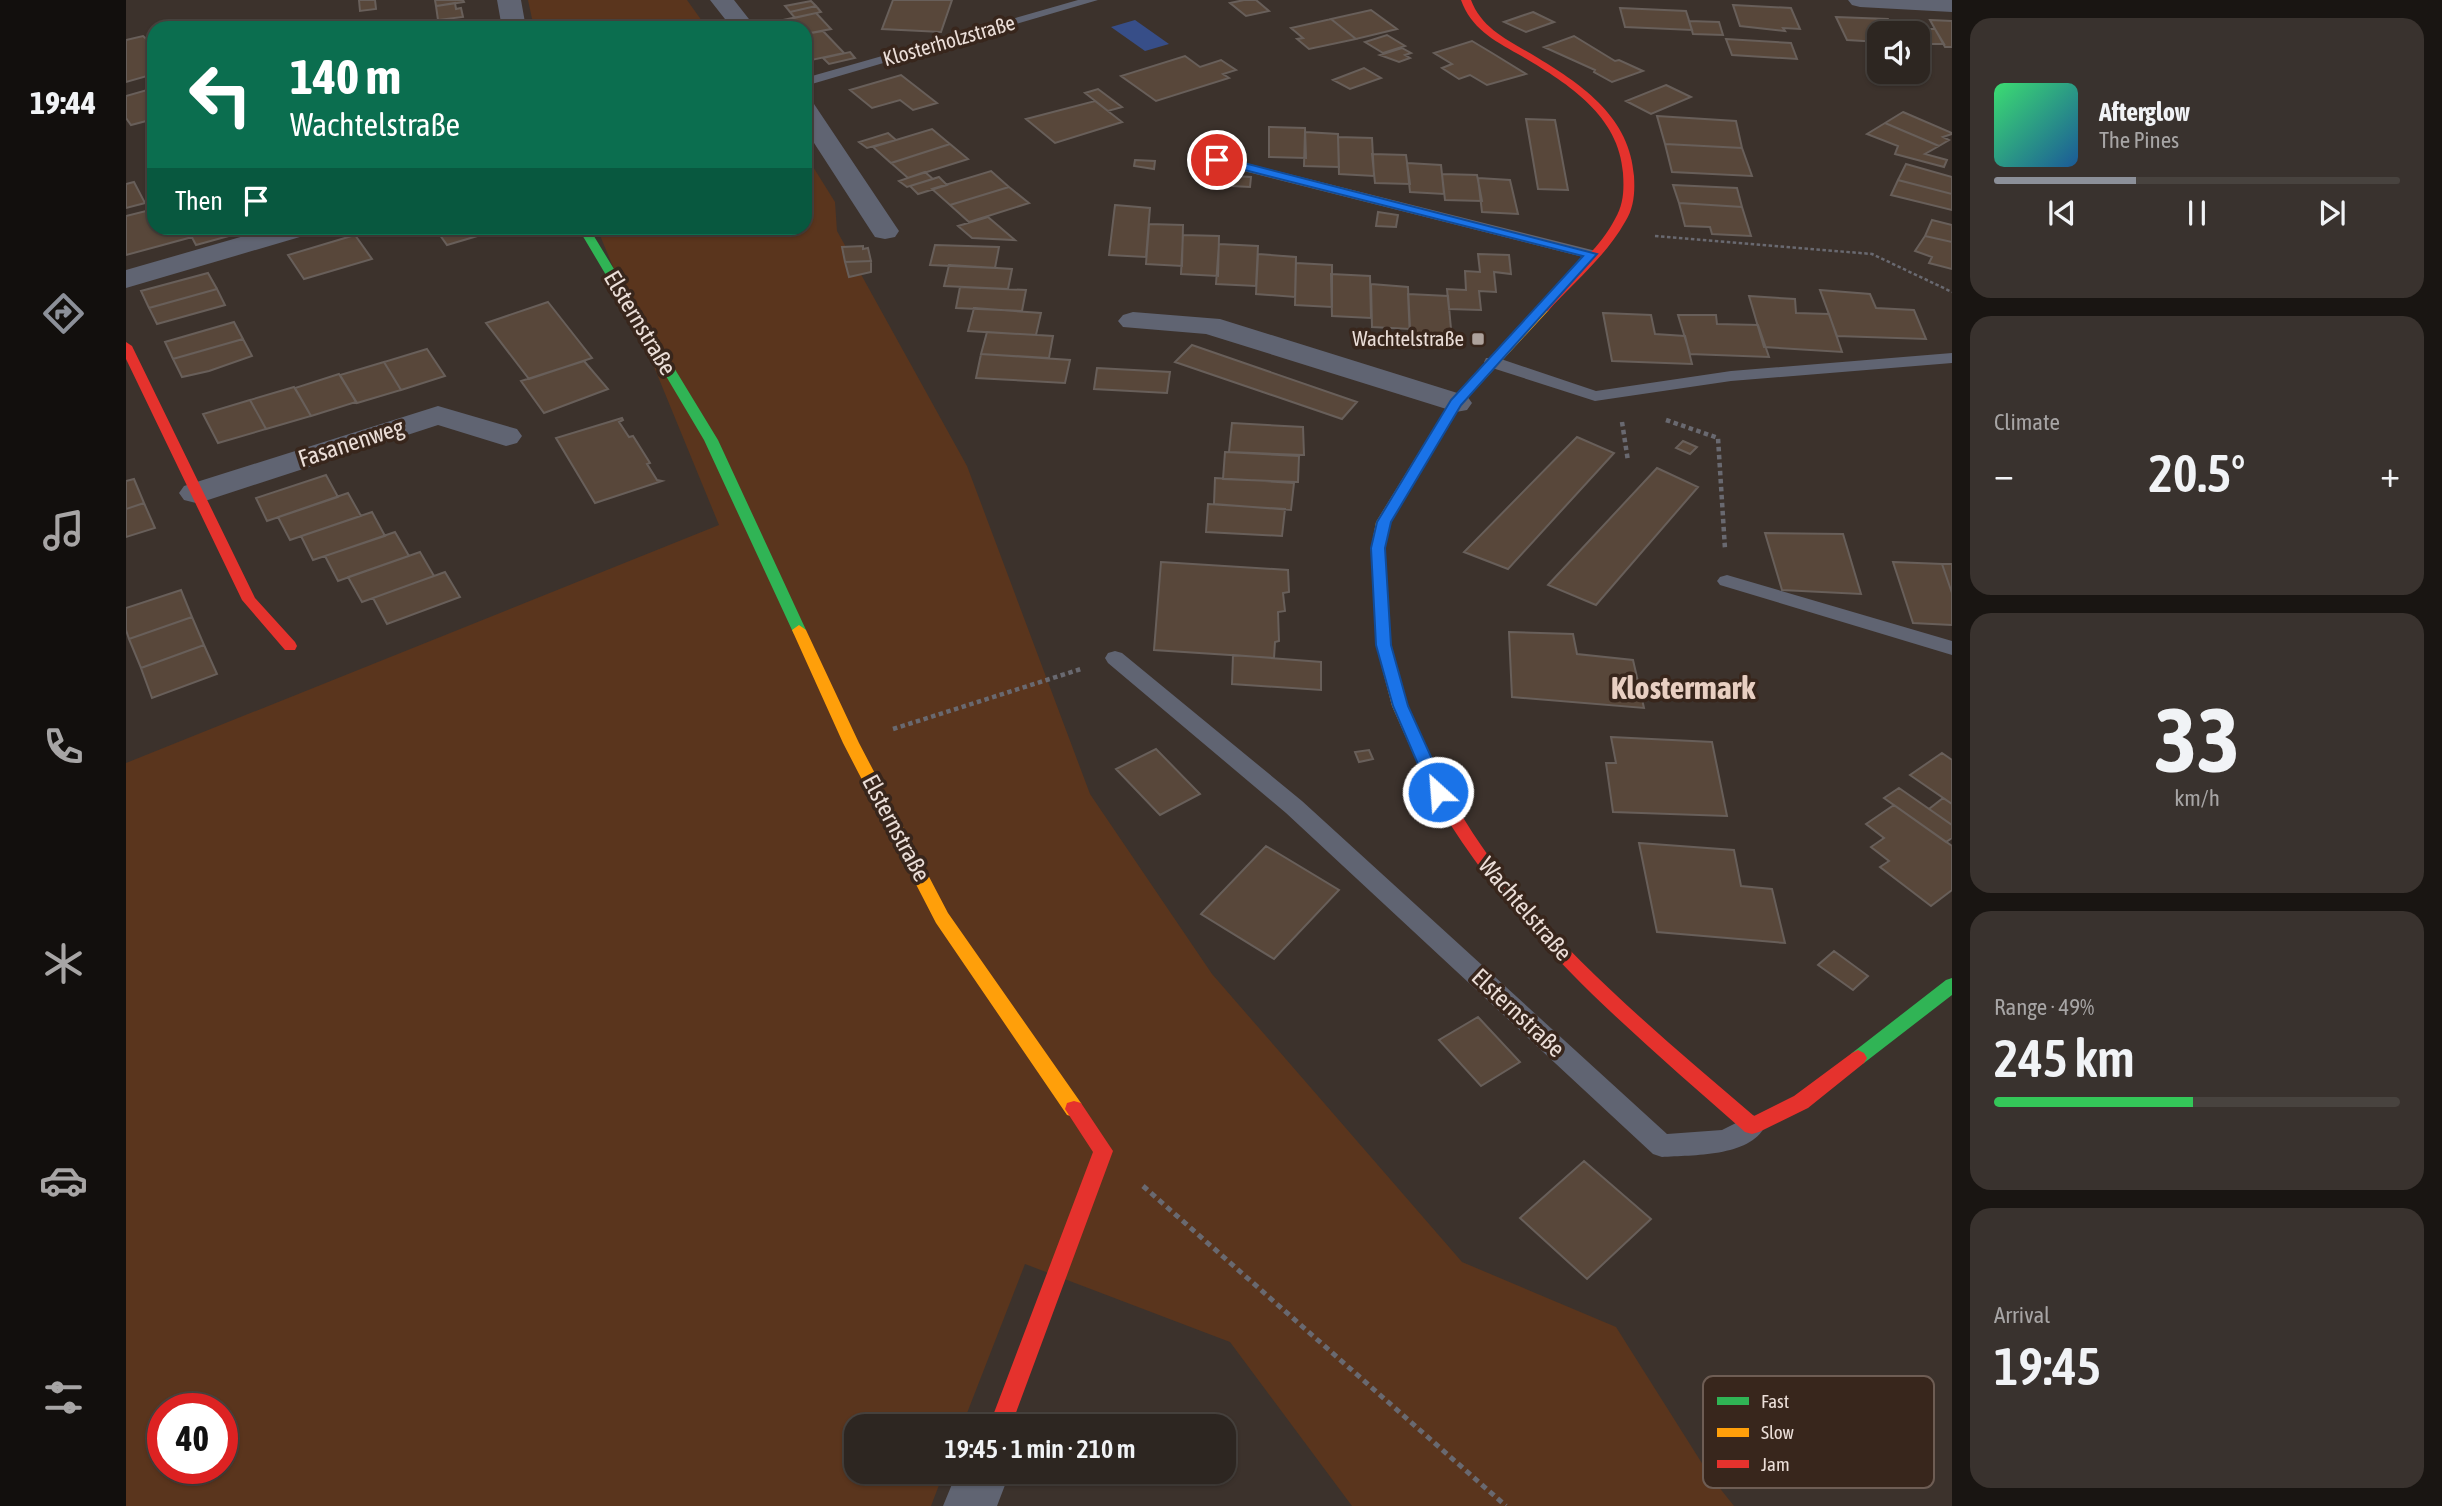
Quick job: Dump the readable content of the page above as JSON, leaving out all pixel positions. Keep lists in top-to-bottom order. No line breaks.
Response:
{"streets":{"street":["Elsternstraße","Fasanenweg","Wachtelstraße"],"lane":["Klosterholzstraße"]},"crossings":[["Elsternstraße","Wachtelstraße"]],"districts":["Klostermark"],"places":{"transit":["Wachtelstraße"]},"legend":["Fast","Slow","Jam"],"page":{"tabs":"19:44","turn":["140 m","Wachtelstraße"],"song":["Afterglow","The Pines"],"then":"Then","tile":["Climate",["33","km/h"],["Range · 49%","245 km"],["Arrival","19:45"]],"heat":["−","20.5°","+"],"limit":"40","trip":"19:45 · 1 min · 210 m"}}
